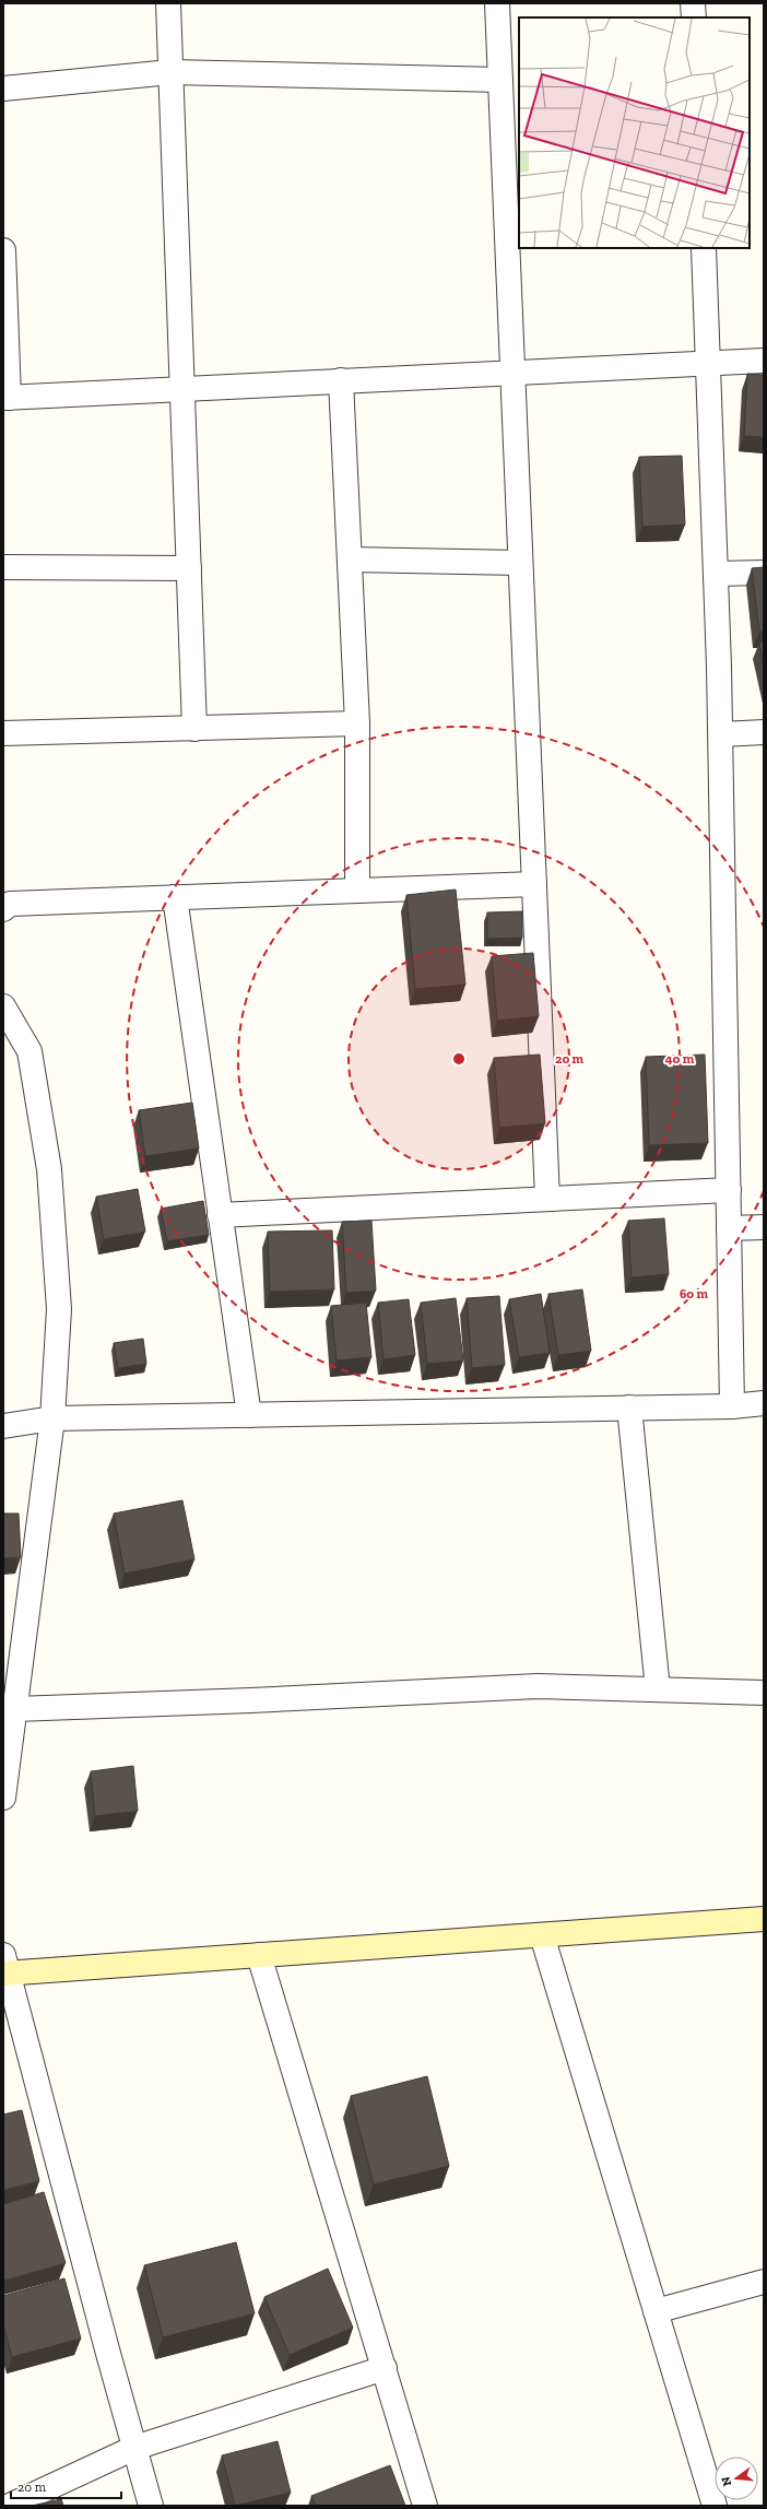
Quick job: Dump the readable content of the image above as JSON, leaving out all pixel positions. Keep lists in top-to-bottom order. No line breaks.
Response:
{"scale_bar":"20 m","north":"left","rings":["20 m","40 m","60 m"]}
